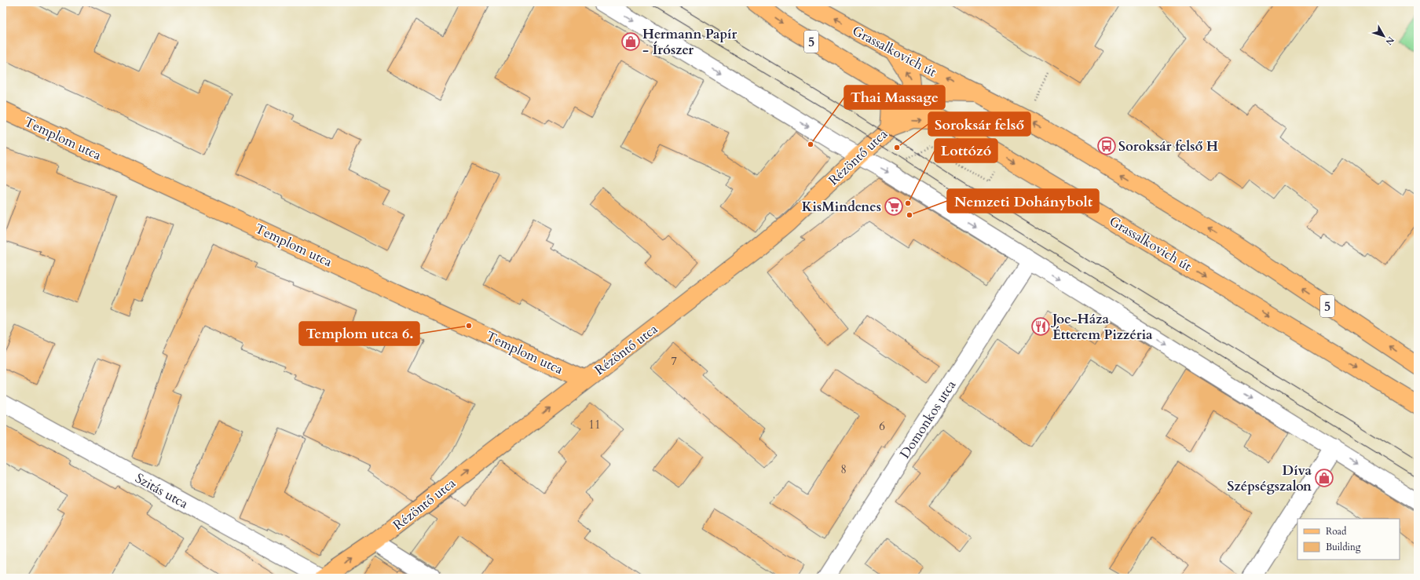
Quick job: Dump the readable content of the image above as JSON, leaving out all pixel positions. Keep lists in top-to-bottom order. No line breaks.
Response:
{"streets":{"main road":["5","Grassalkovich út","Templom utca","Rézöntő utca"],"street":["Domonkos utca","Szitás utca"]},"crossings":[["Grassalkovich út","Rézöntő utca"],["Templom utca","Rézöntő utca"],["Rézöntő utca","Szitás utca"]],"one_way":["Rézöntő utca"],"places":{"shop":["Hermann Papír - Írószer","Díva Szépségszalon"],"other":["Thai Massage","Soroksár felső","Lottózó","Nemzeti Dohánybolt","Templom utca 6."],"bus stop":["Soroksár felső H"],"supermarket":["KisMindenes"],"restaurant":["Joe-Háza Étterem Pizzéria"]},"house_numbers":["7","11","6","8"],"legend":["Road","Building"],"north":"bottom right"}
